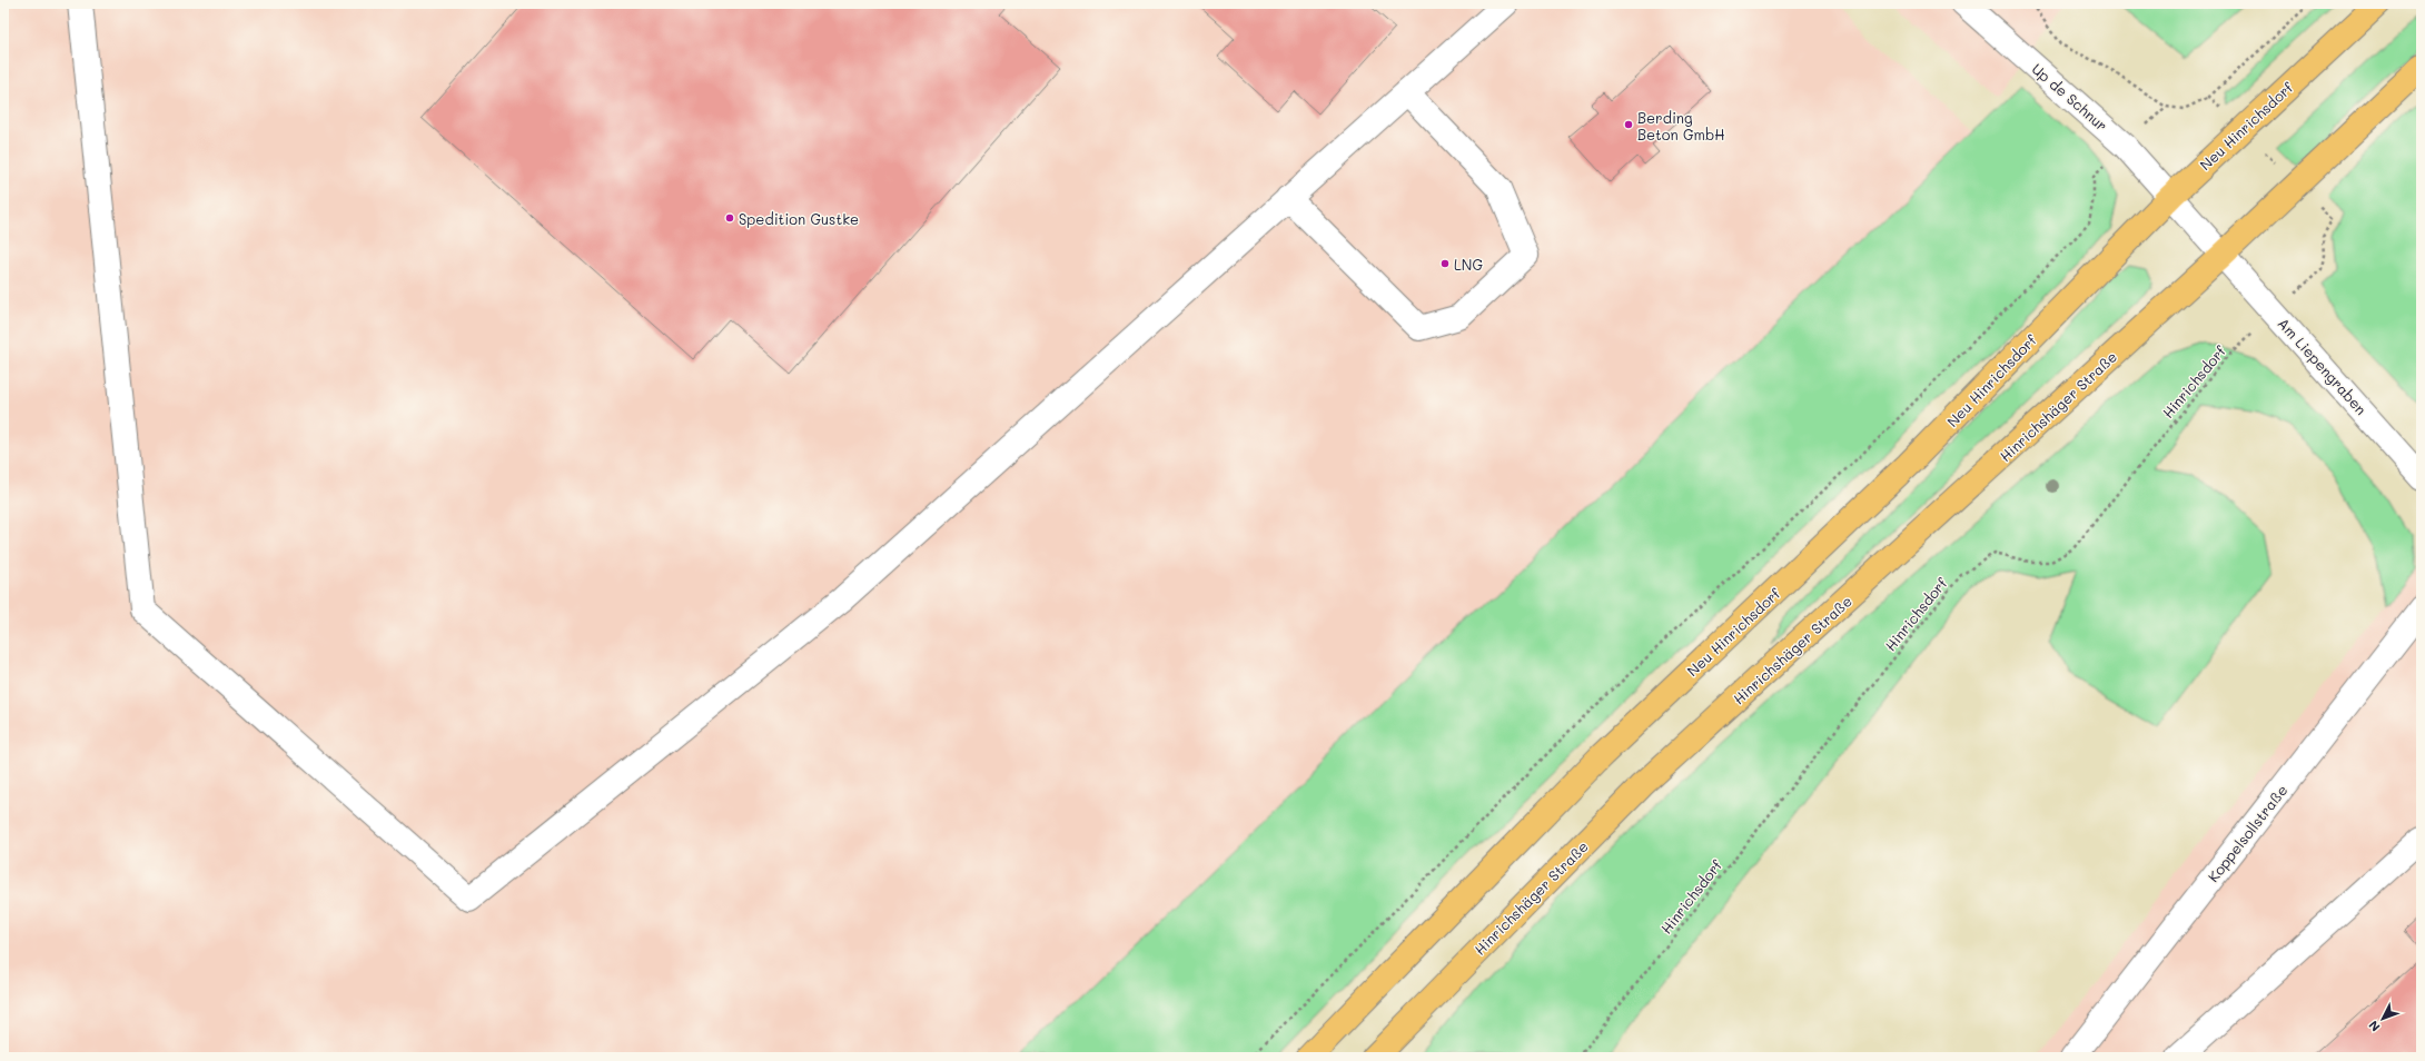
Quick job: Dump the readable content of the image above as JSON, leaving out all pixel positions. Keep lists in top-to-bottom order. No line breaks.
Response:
{"streets":{"main road":["Neu Hinrichsdorf","Hinrichshäger Straße"],"street":["Up de Schnur","Am Liepengraben","Koppelsollstraße"],"path":["Hinrichsdorf"]},"crossings":[["Up de Schnur","Neu Hinrichsdorf"],["Up de Schnur","Am Liepengraben"],["Neu Hinrichsdorf","Am Liepengraben"],["Am Liepengraben","Hinrichsdorf"],["Am Liepengraben","Hinrichshäger Straße"]],"places":["Berding Beton GmbH","Spedition Gustke","LNG"],"north":"bottom left"}
